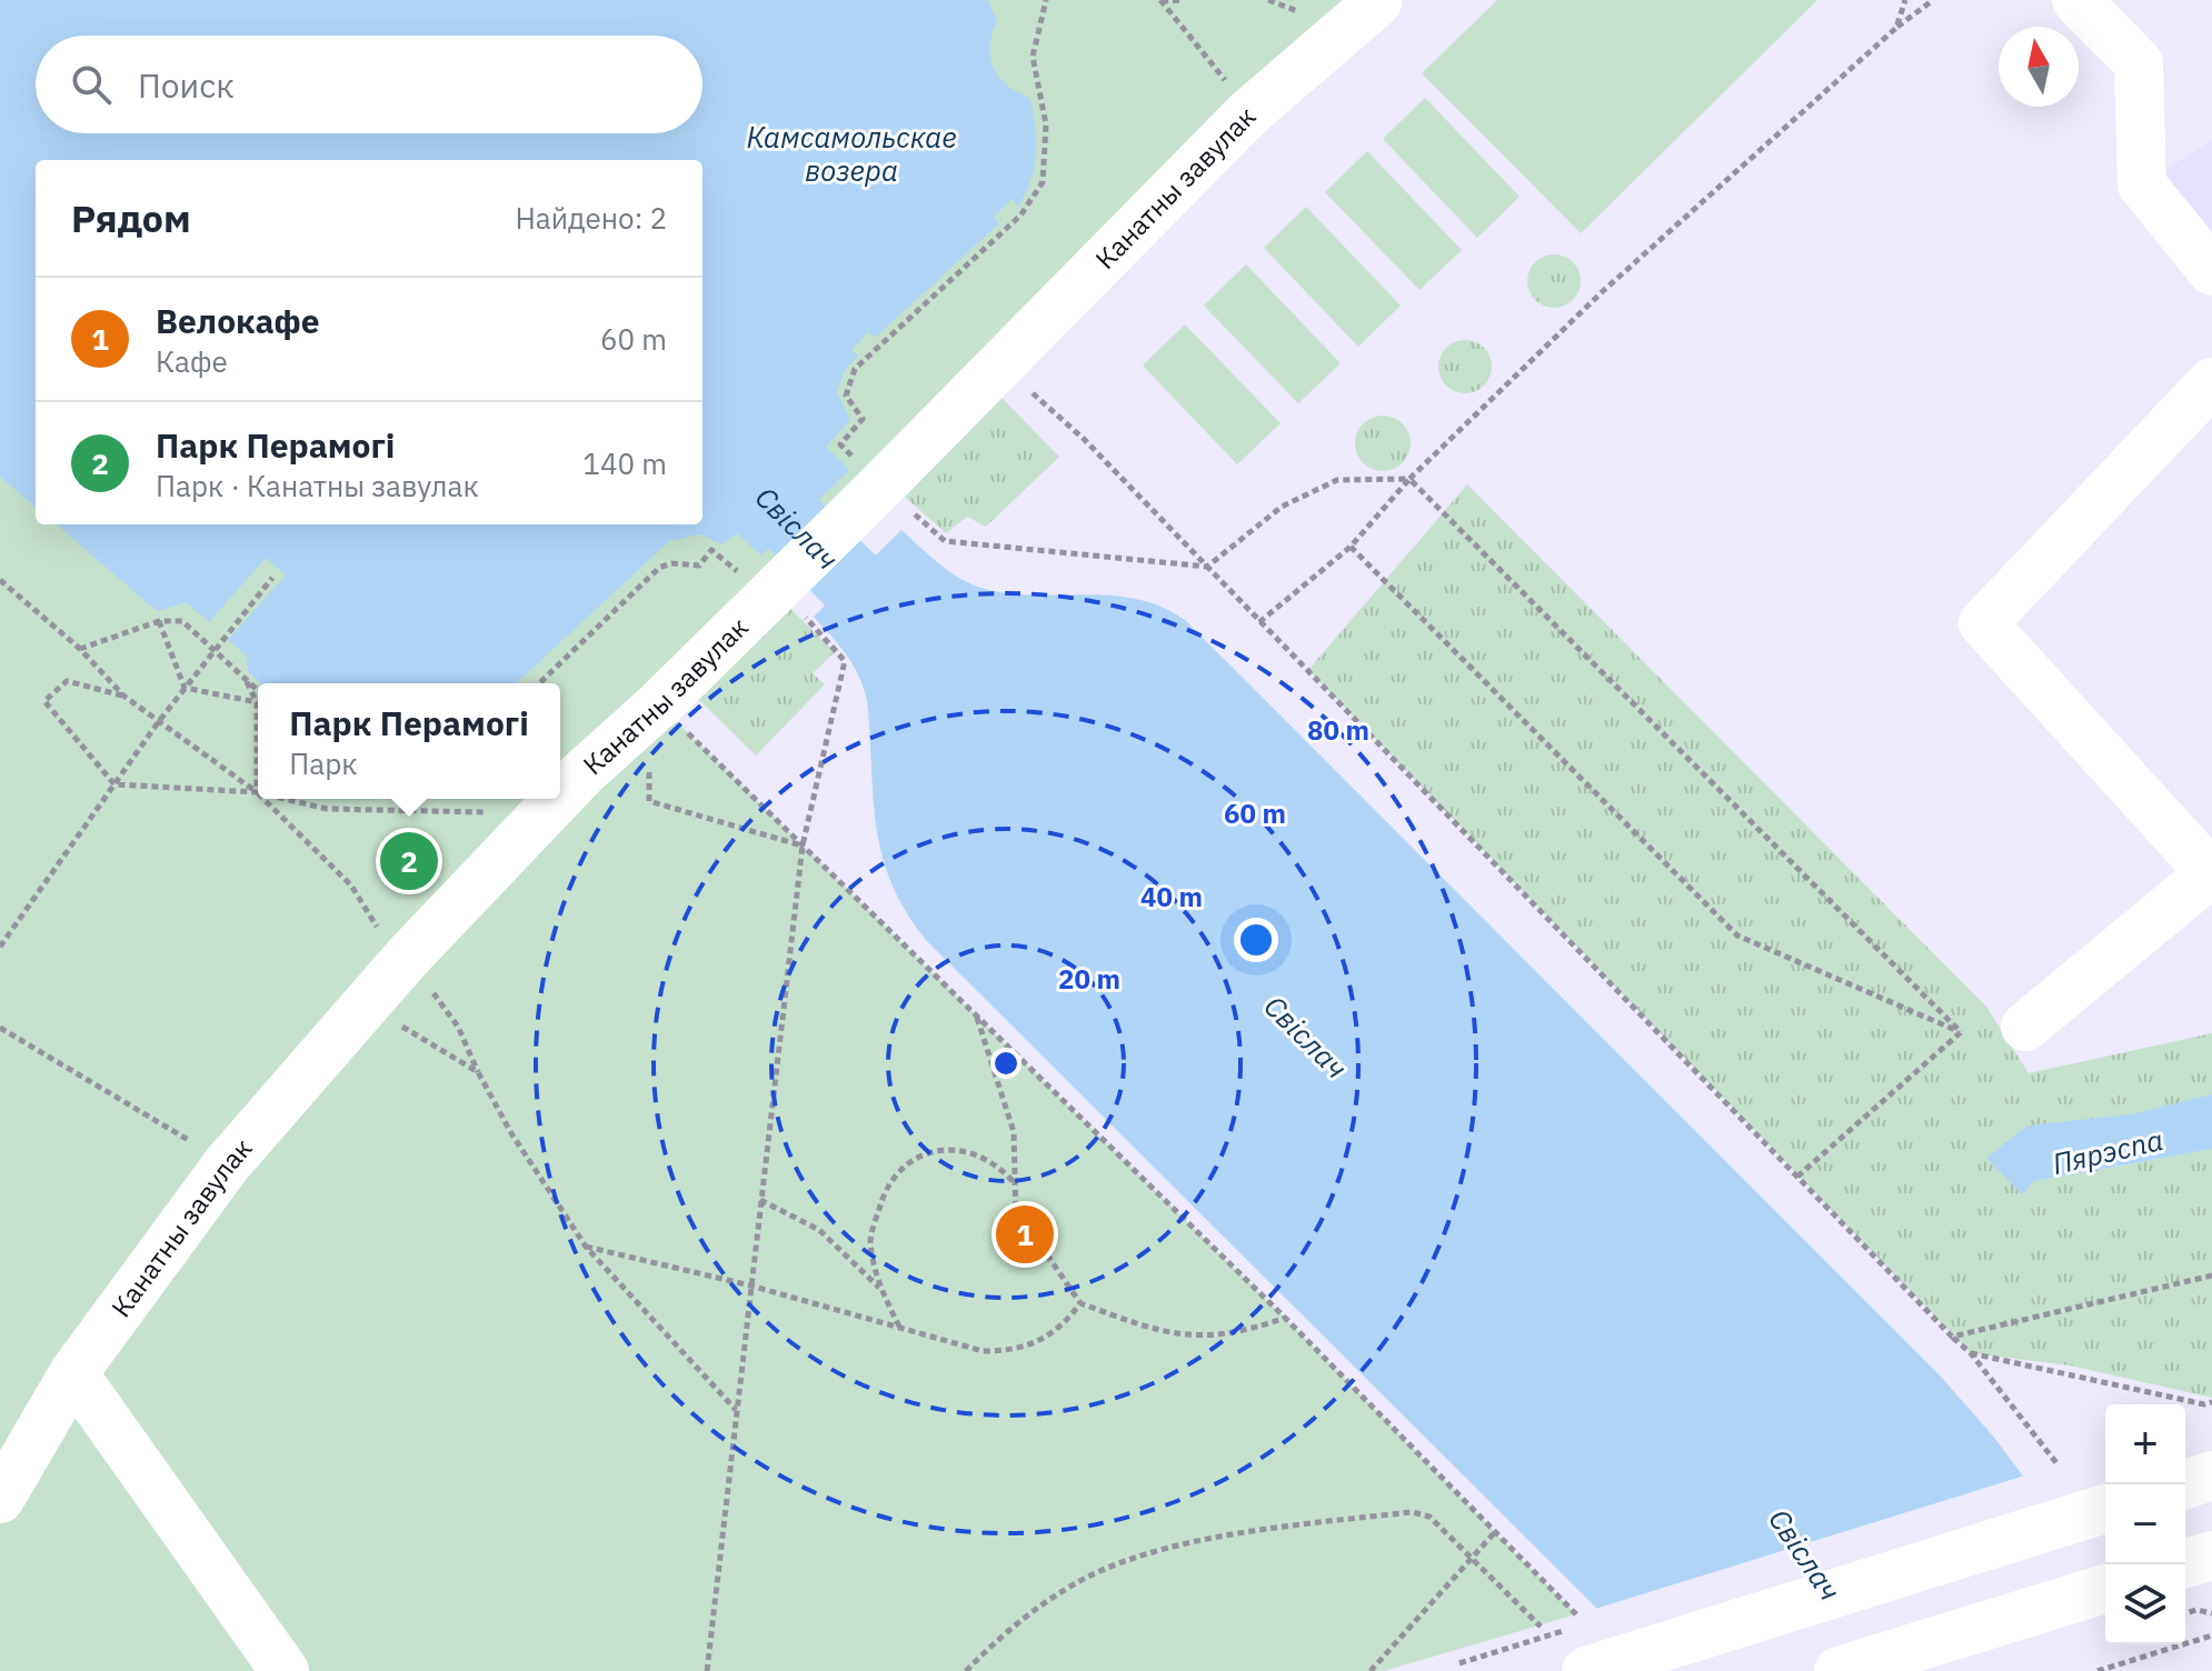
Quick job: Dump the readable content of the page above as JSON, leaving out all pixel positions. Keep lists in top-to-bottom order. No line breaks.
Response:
{"streets":{"street":["Канатны завулак"]},"water":["Камсамольскае возера","Свіслач","Пярэспа"],"north":"top","page":{"search":"Поиск","heading":["Рядом","Найдено: 2"],"list":[{"mark":"1","name":"Велокафе","note":"Кафе","value":"60 m"},{"mark":"2","name":"Парк Перамогі","note":"Парк · Канатны завулак","value":"140 m"}],"popup":["Парк Перамогі","Парк"],"pins":["2","1"],"map_buttons":["+","−"]},"rings":["80 m","60 m","40 m","20 m"]}
